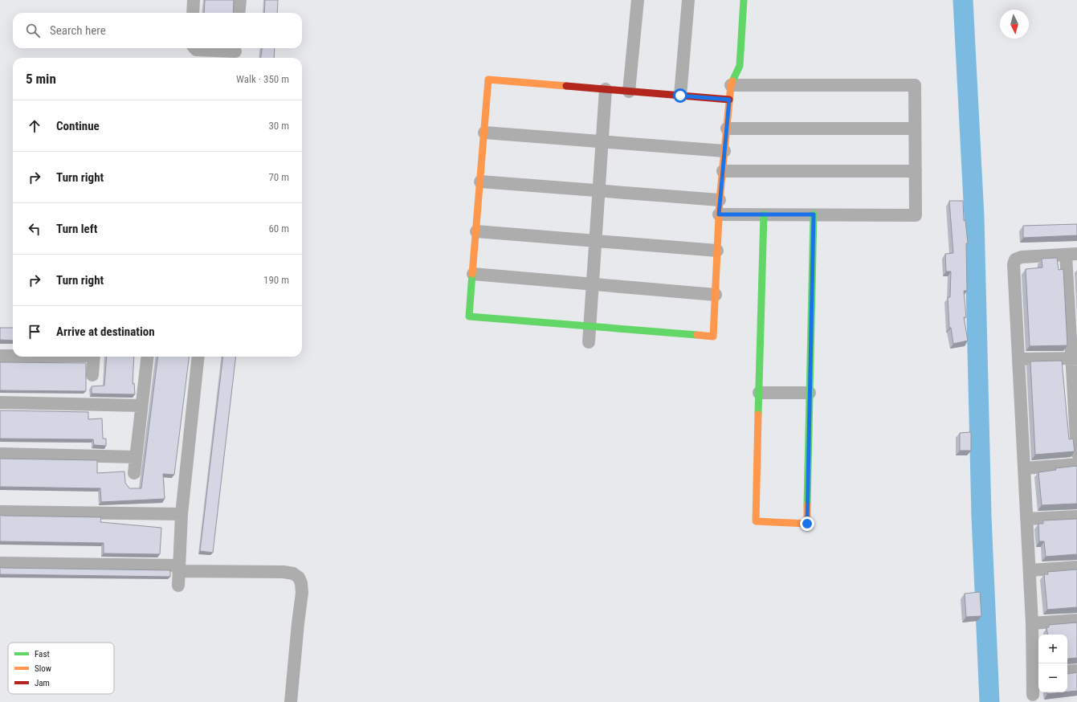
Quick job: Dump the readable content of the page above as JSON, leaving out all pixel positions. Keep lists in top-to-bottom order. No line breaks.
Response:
{"legend":["Fast","Slow","Jam"],"north":"bottom","page":{"search":"Search here","heading":["5 min","Walk · 350 m"],"list":[["Continue","30 m"],["Turn right","70 m"],["Turn left","60 m"],["Turn right","190 m"],"Arrive at destination"],"map_buttons":["+","−"]}}
